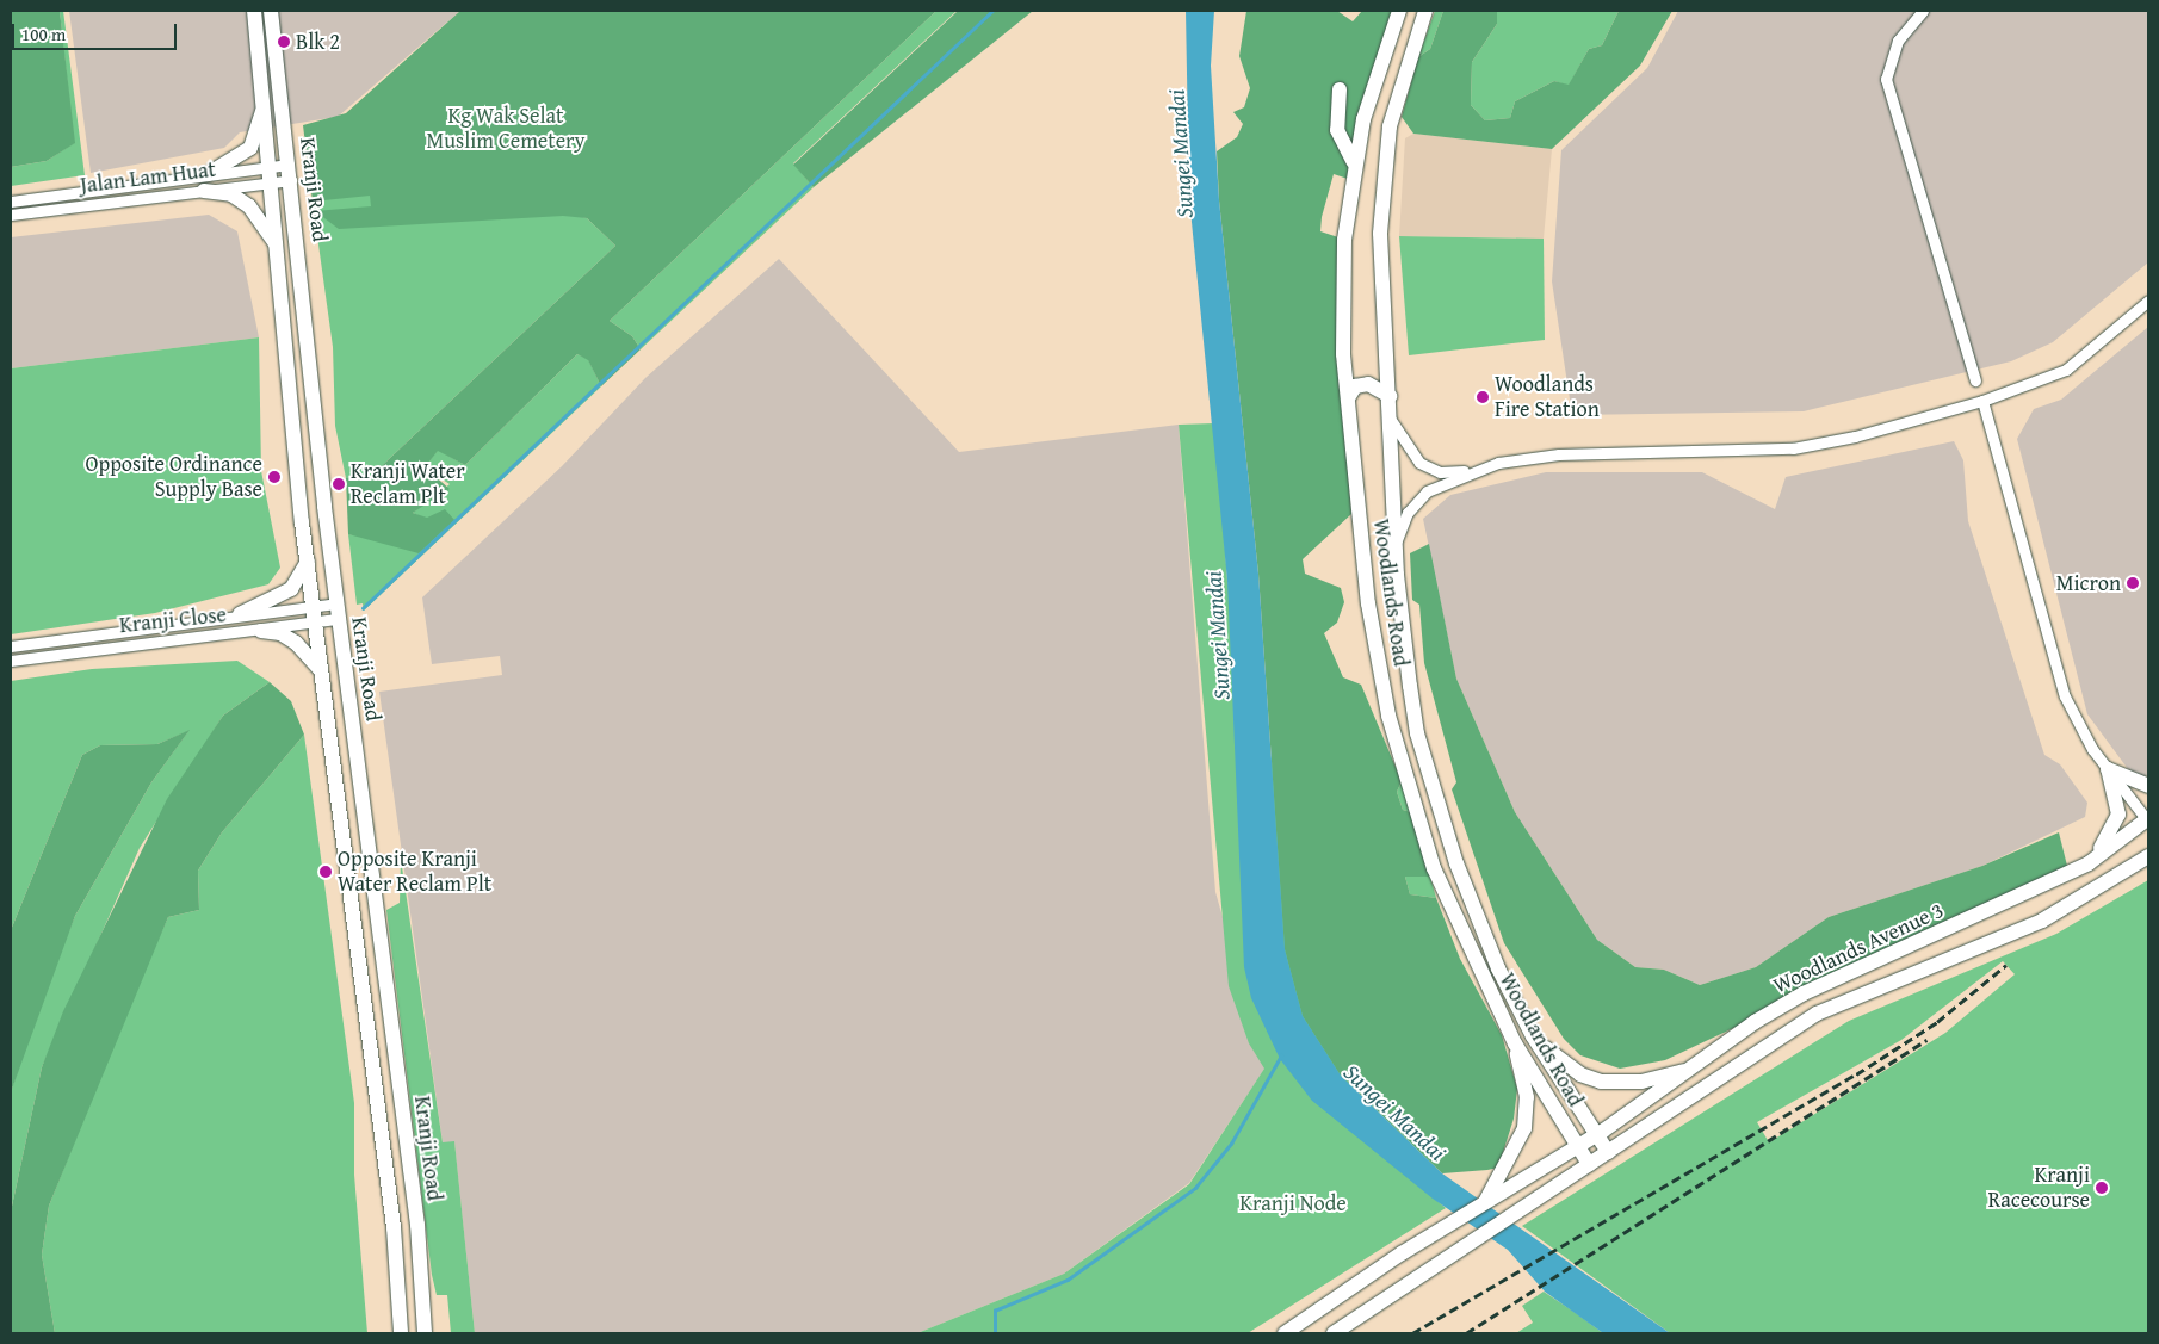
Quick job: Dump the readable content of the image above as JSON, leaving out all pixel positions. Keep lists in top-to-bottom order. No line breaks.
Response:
{"streets":{"main road":["Kranji Road","Woodlands Road","Woodlands Avenue 3"],"street":["Jalan Lam Huat","Kranji Close"]},"crossings":[["Jalan Lam Huat","Kranji Road"],["Kranji Road","Kranji Close"],["Woodlands Road","Woodlands Avenue 3"]],"water":["Sungei Mandai"],"parks":["Kg Wak Selat Muslim Cemetery","Kranji Node"],"places":["Blk 2","Woodlands Fire Station","Opposite Ordinance Supply Base","Kranji Water Reclam Plt","Micron","Opposite Kranji Water Reclam Plt","Kranji Racecourse"],"scale_bar":"100 m"}
